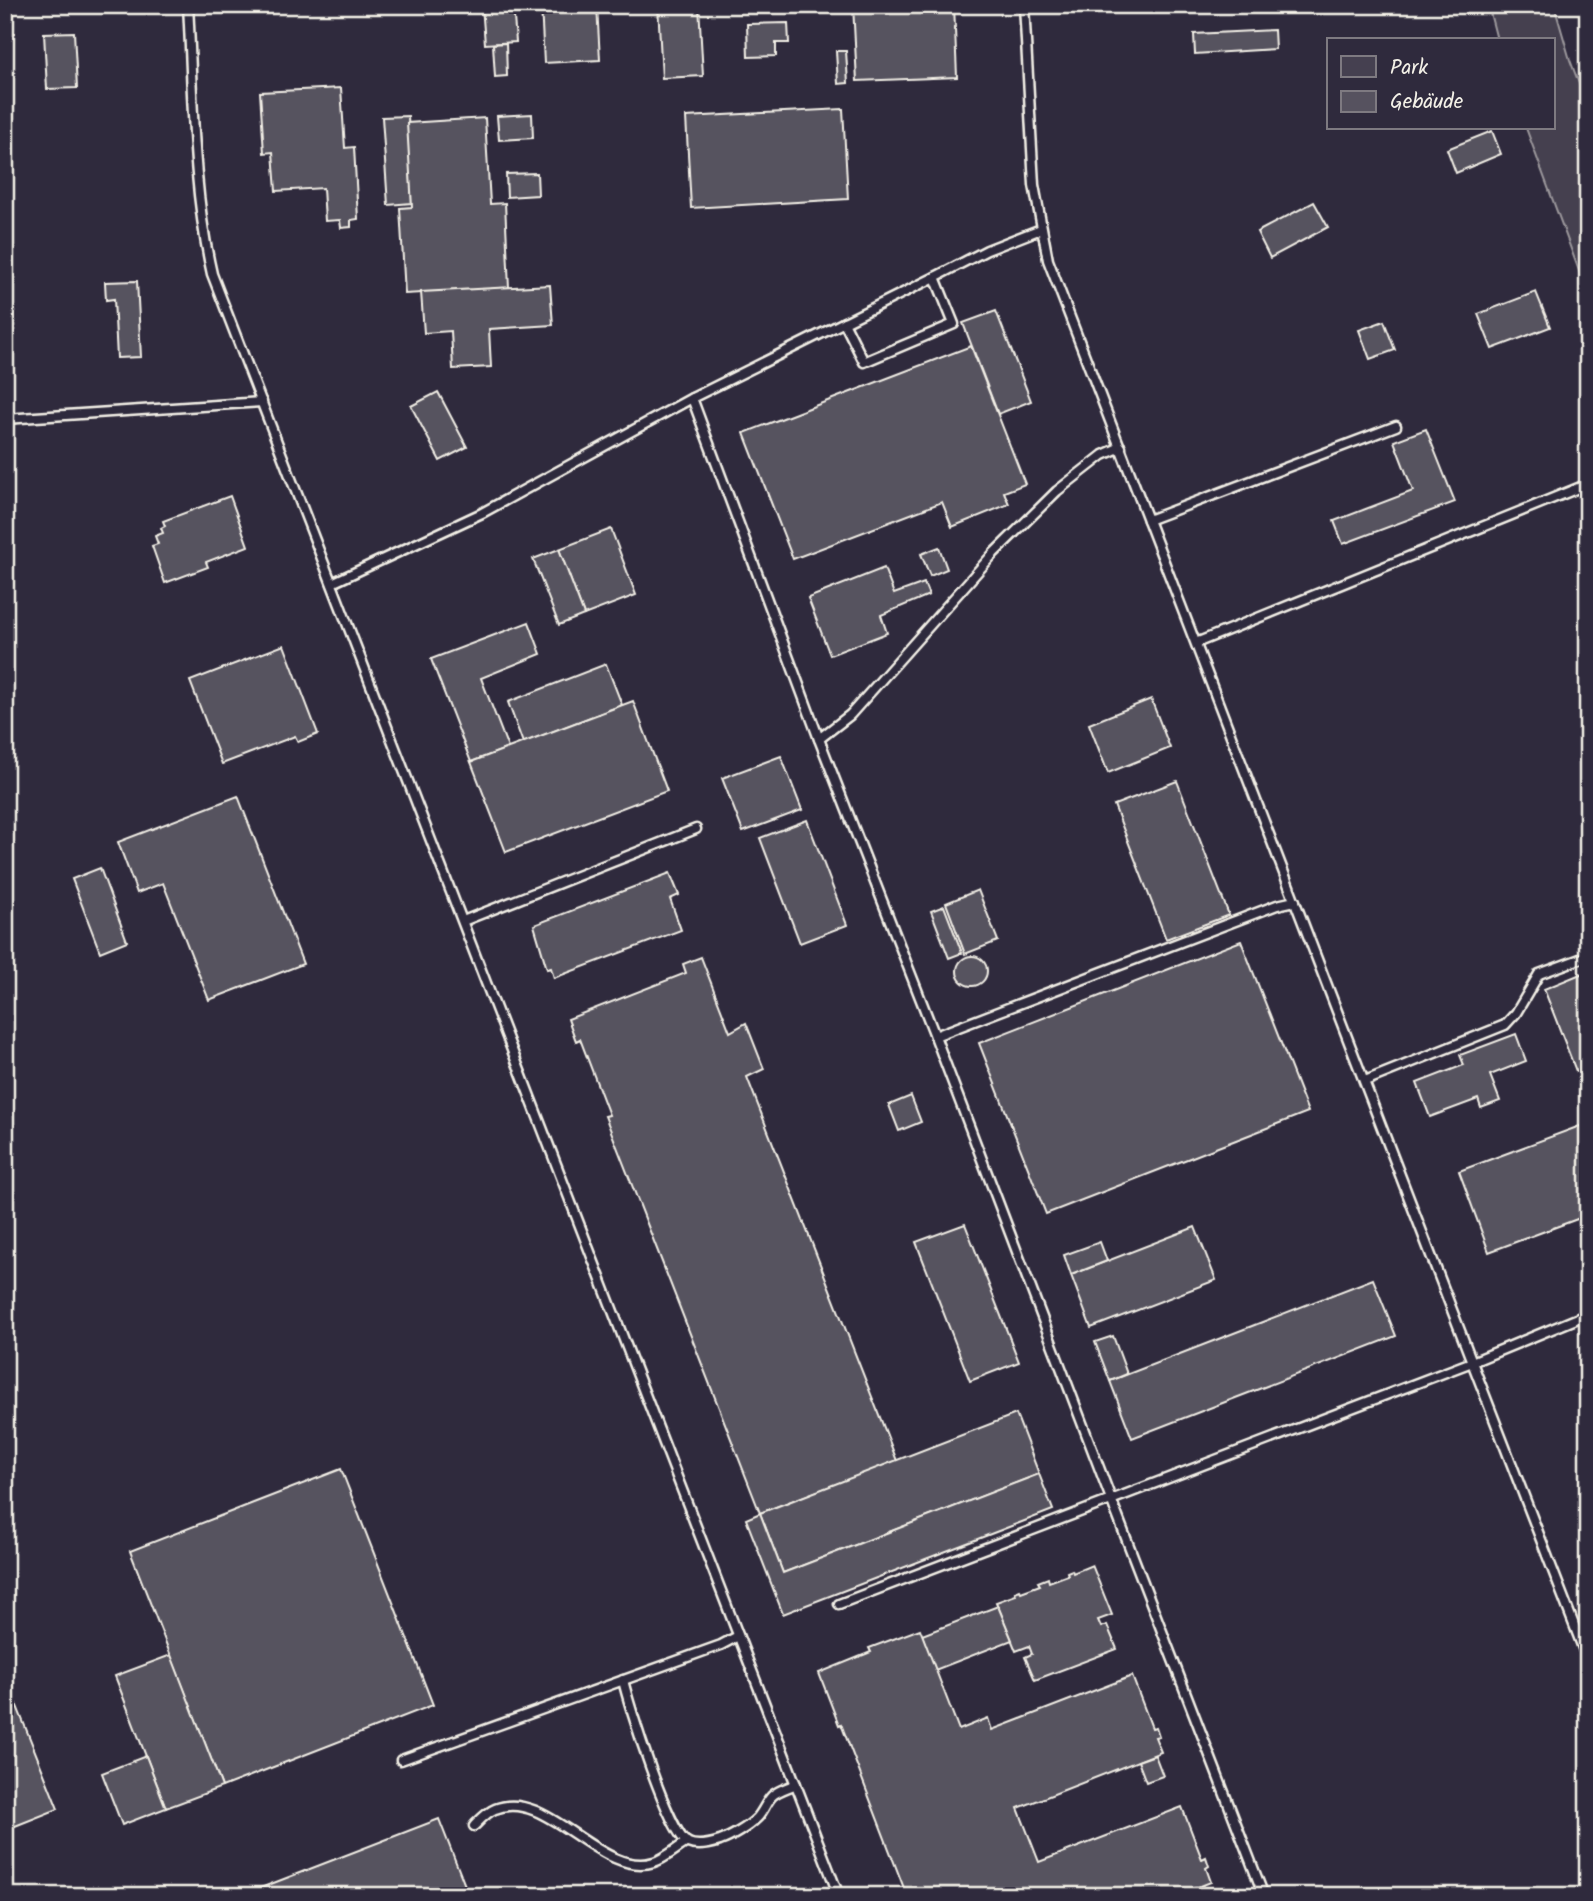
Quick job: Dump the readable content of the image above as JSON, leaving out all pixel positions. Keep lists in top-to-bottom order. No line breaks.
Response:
{"legend":["Park","Gebäude"]}
